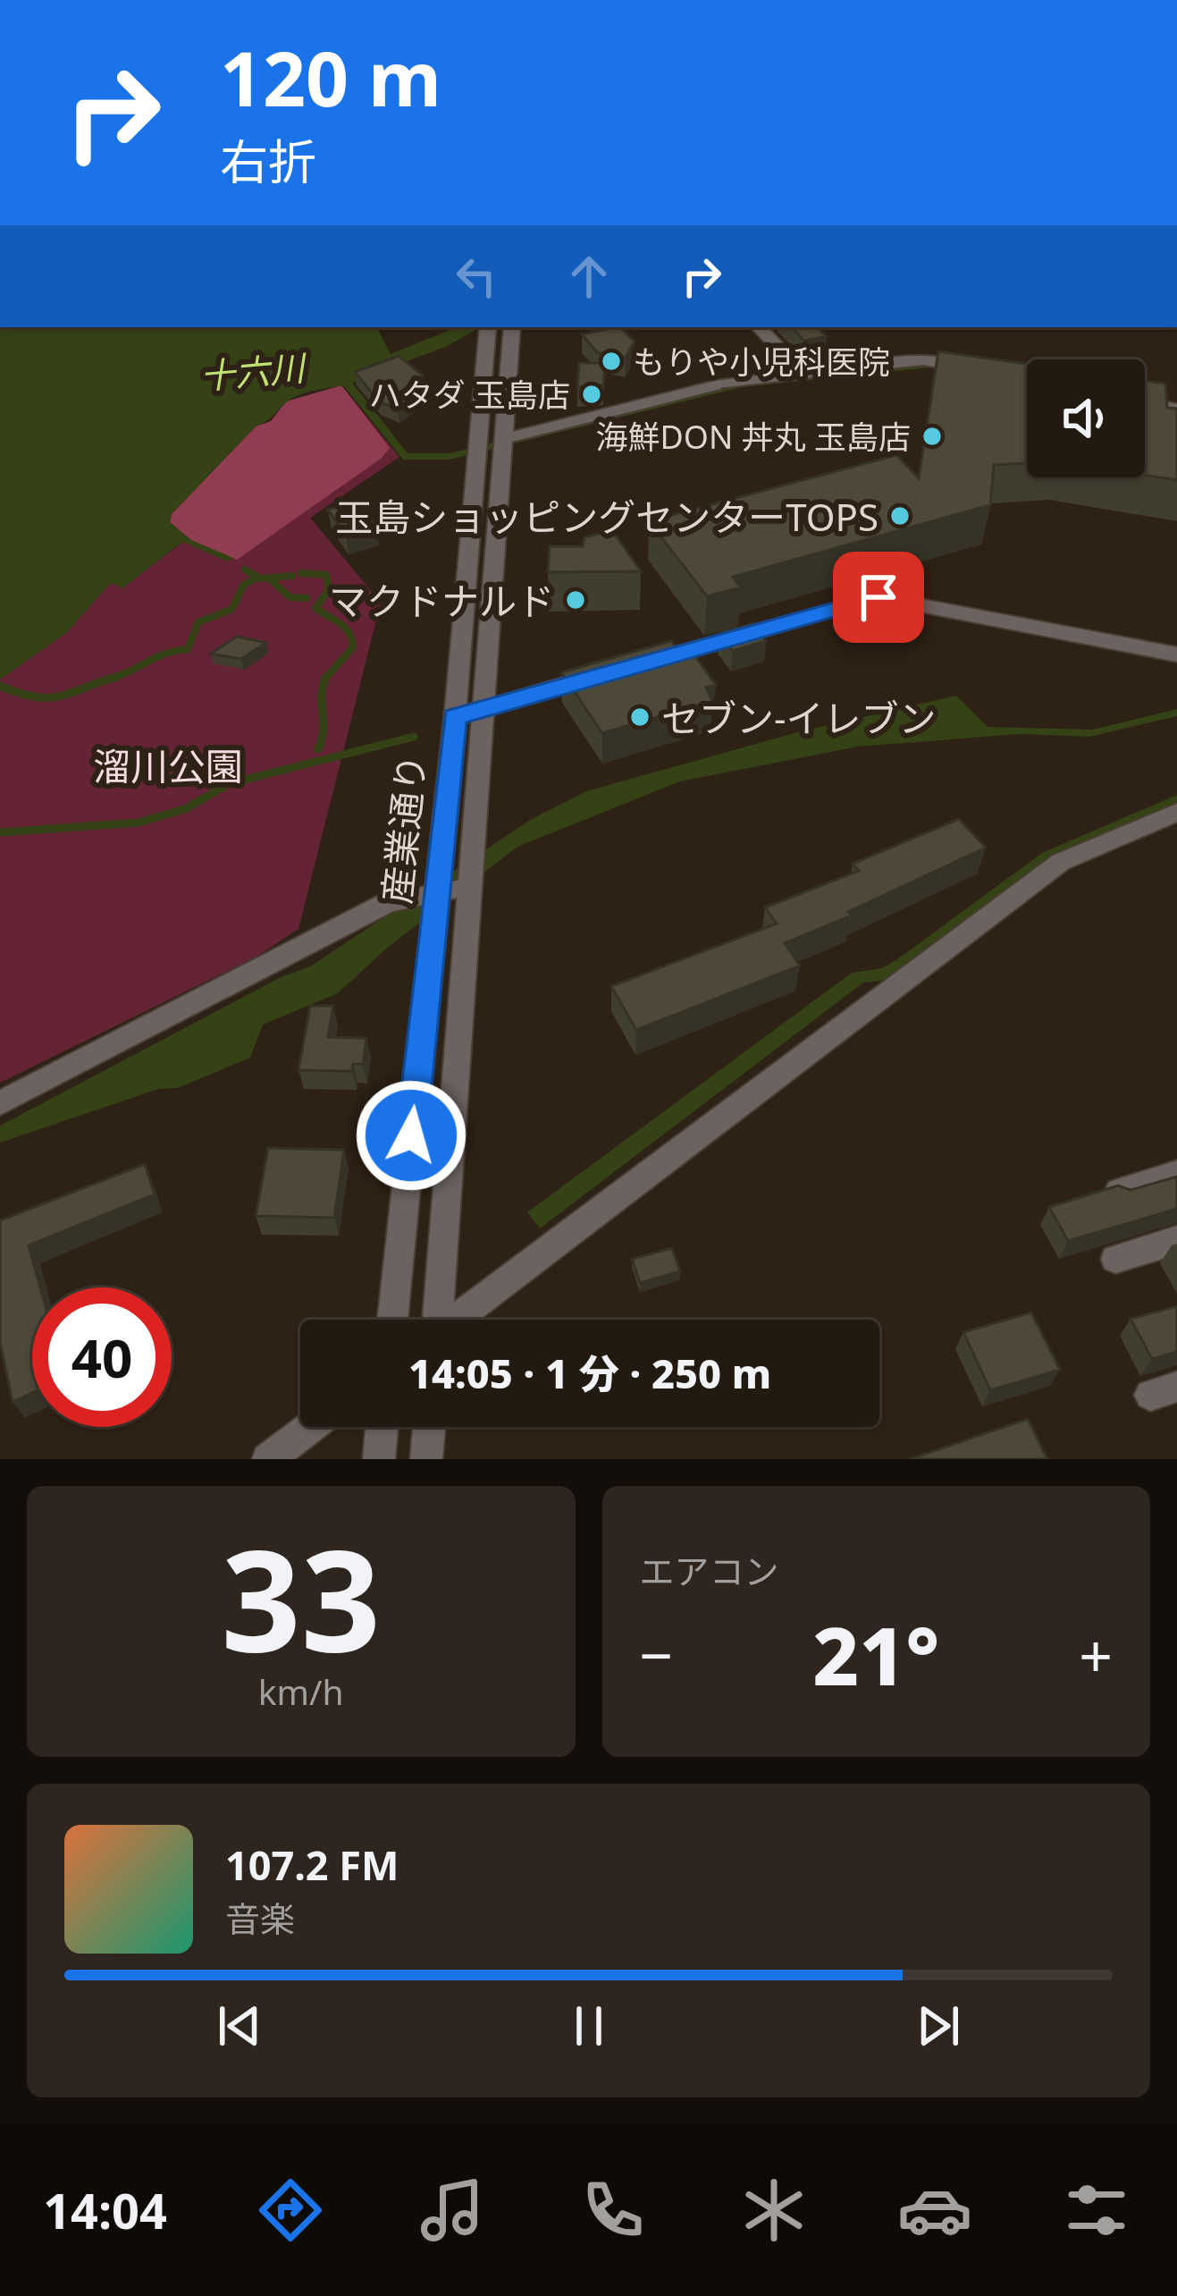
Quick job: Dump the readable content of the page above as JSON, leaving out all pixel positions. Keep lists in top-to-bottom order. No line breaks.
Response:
{"streets":{"street":["産業通り"]},"water":["十六川"],"parks":["溜川公園"],"places":["もりや小児科医院","ハタダ 玉島店","海鮮DON 丼丸 玉島店","玉島ショッピングセンターTOPS","マクドナルド","セブン-イレブン"],"page":{"turn":["120 m","右折"],"limit":"40","trip":"14:05 · 1 分 · 250 m","tile":[["33","km/h"],"エアコン"],"heat":["−","21°","+"],"song":["107.2 FM","音楽"],"tabs":"14:04"}}
